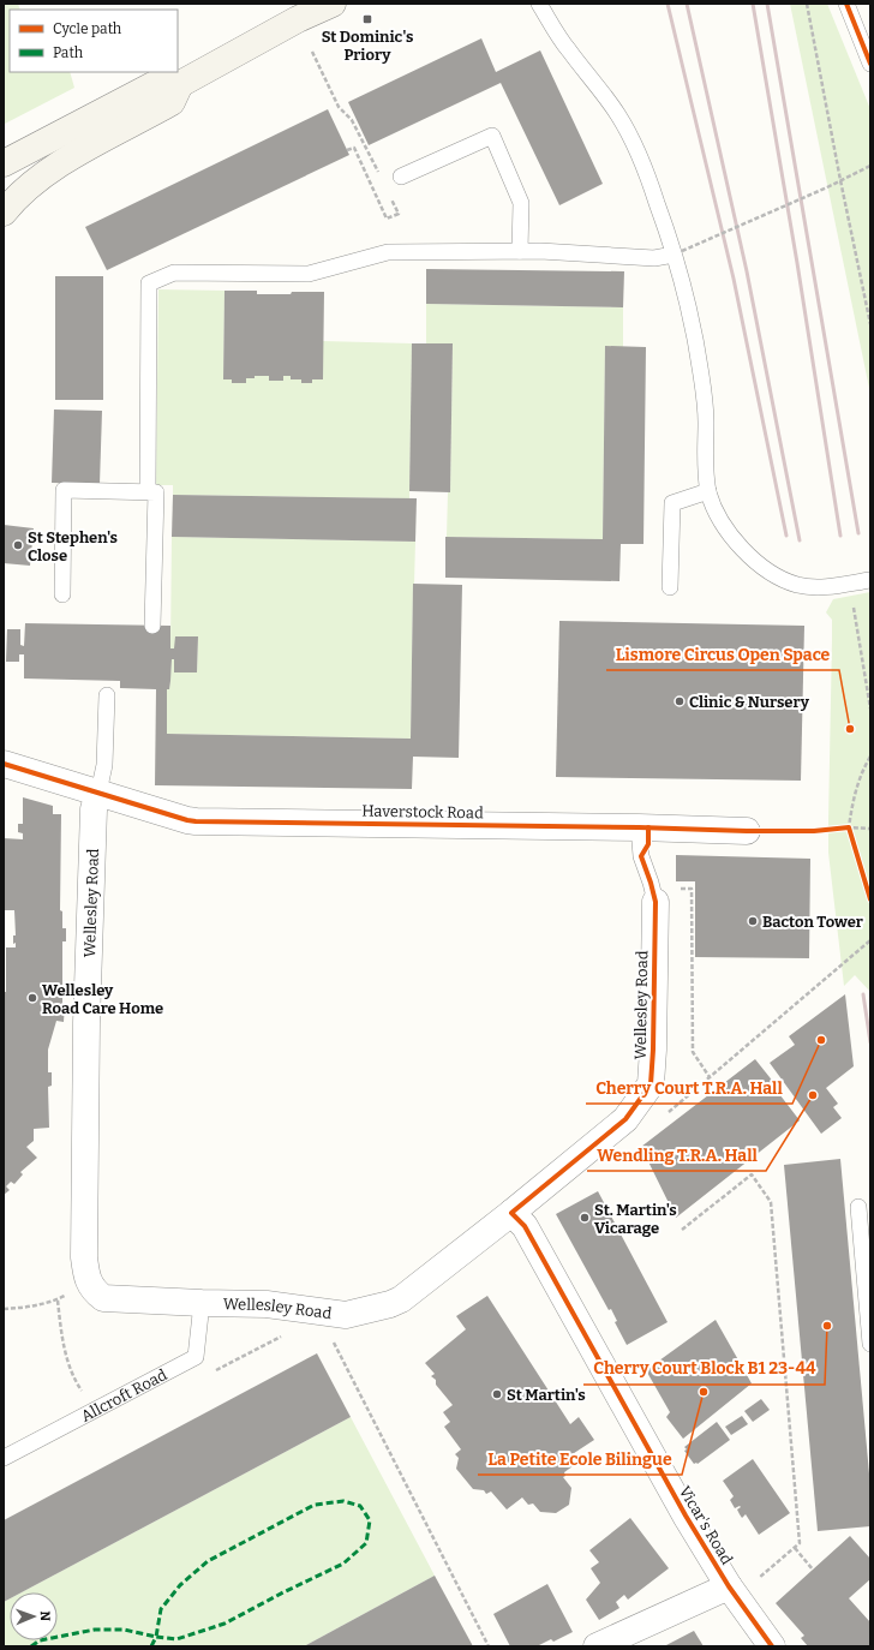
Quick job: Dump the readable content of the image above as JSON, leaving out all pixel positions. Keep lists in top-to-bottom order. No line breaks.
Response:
{"streets":{"street":["Haverstock Road","Wellesley Road","Vicar's Road"],"lane":["Allcroft Road"]},"crossings":[["Haverstock Road","Wellesley Road"],["Wellesley Road","Allcroft Road"],["Wellesley Road","Vicar's Road"]],"places":{"transit":["St Dominic's Priory"],"other":["St Stephen's Close","Clinic & Nursery","Lismore Circus Open Space","Bacton Tower","Wellesley Road Care Home","Cherry Court T.R.A. Hall","Wendling T.R.A. Hall","St. Martin's Vicarage","Cherry Court Block B1 23-44","La Petite Ecole Bilingue","St Martin's"]},"legend":["Cycle path","Path"],"north":"right"}
